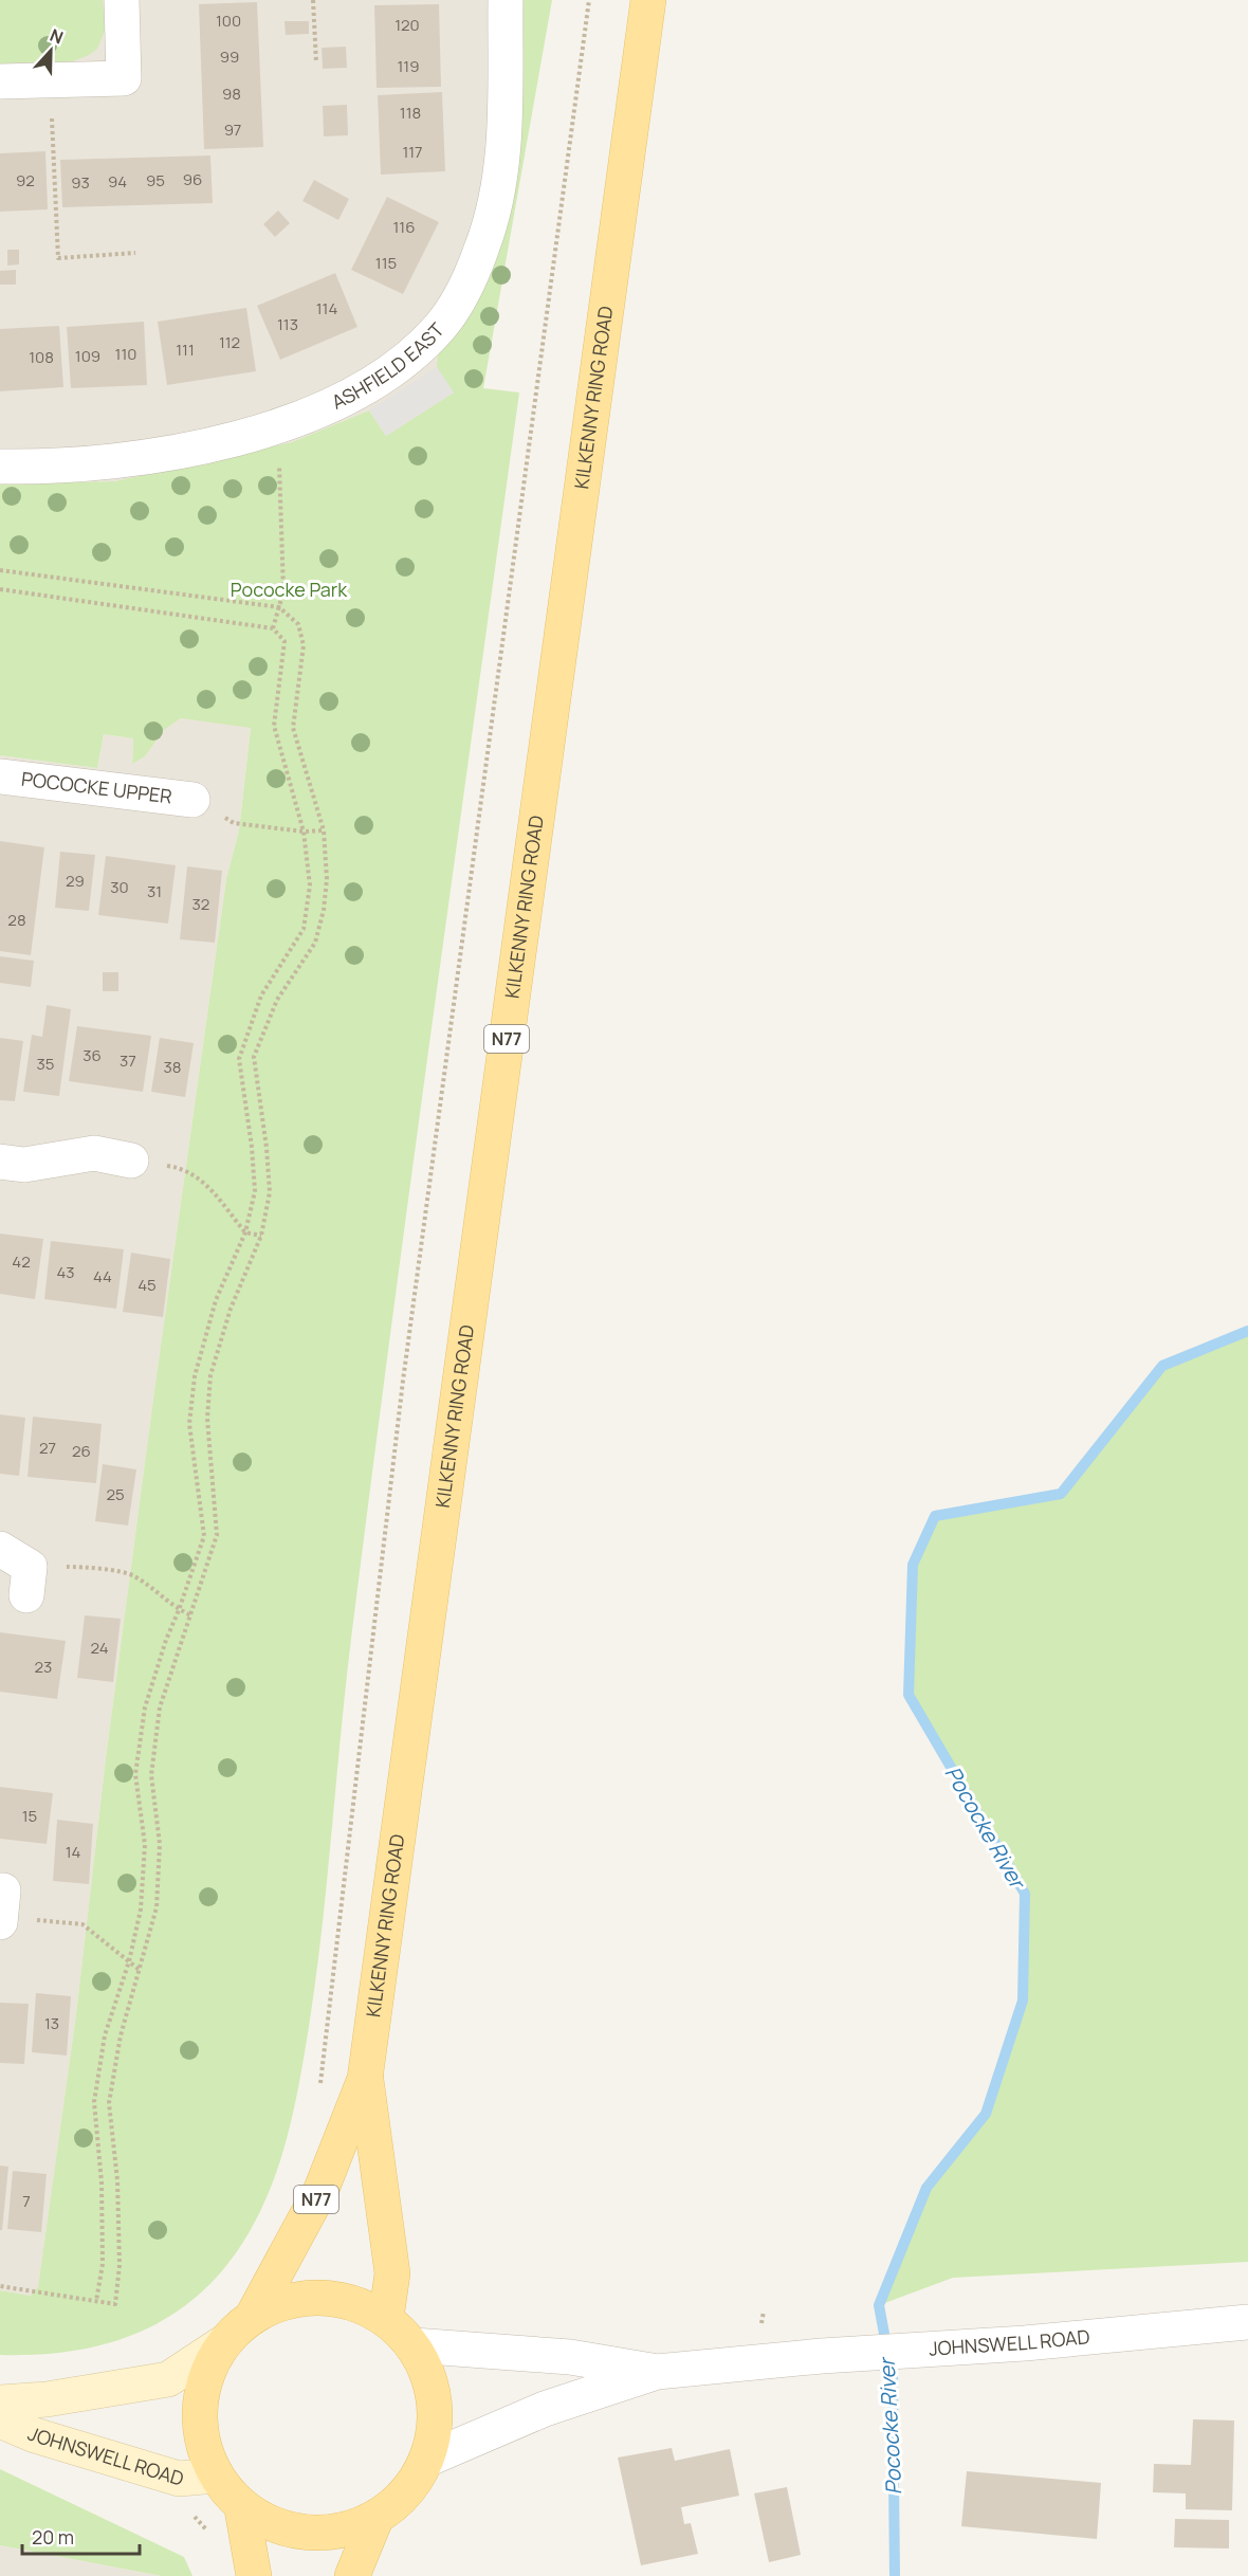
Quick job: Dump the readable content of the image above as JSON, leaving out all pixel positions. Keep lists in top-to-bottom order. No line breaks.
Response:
{"streets":{"main road":["KILKENNY RING ROAD","N77"],"street":["ASHFIELD EAST","POCOCKE UPPER","JOHNSWELL ROAD"]},"crossings":[["KILKENNY RING ROAD","N77"],["N77","JOHNSWELL ROAD"]],"water":["Pococke River"],"parks":["Pococke Park"],"house_numbers":["100","120","99","119","98","118","97","117","96","92","95","94","93","116","115","114","113","112","111","110","109","108","29","30","31","32","28","36","37","35","38","42","43","44","45","27","26","25","24","23","15","14","13","7"],"scale_bar":"20 m","north":"top"}
